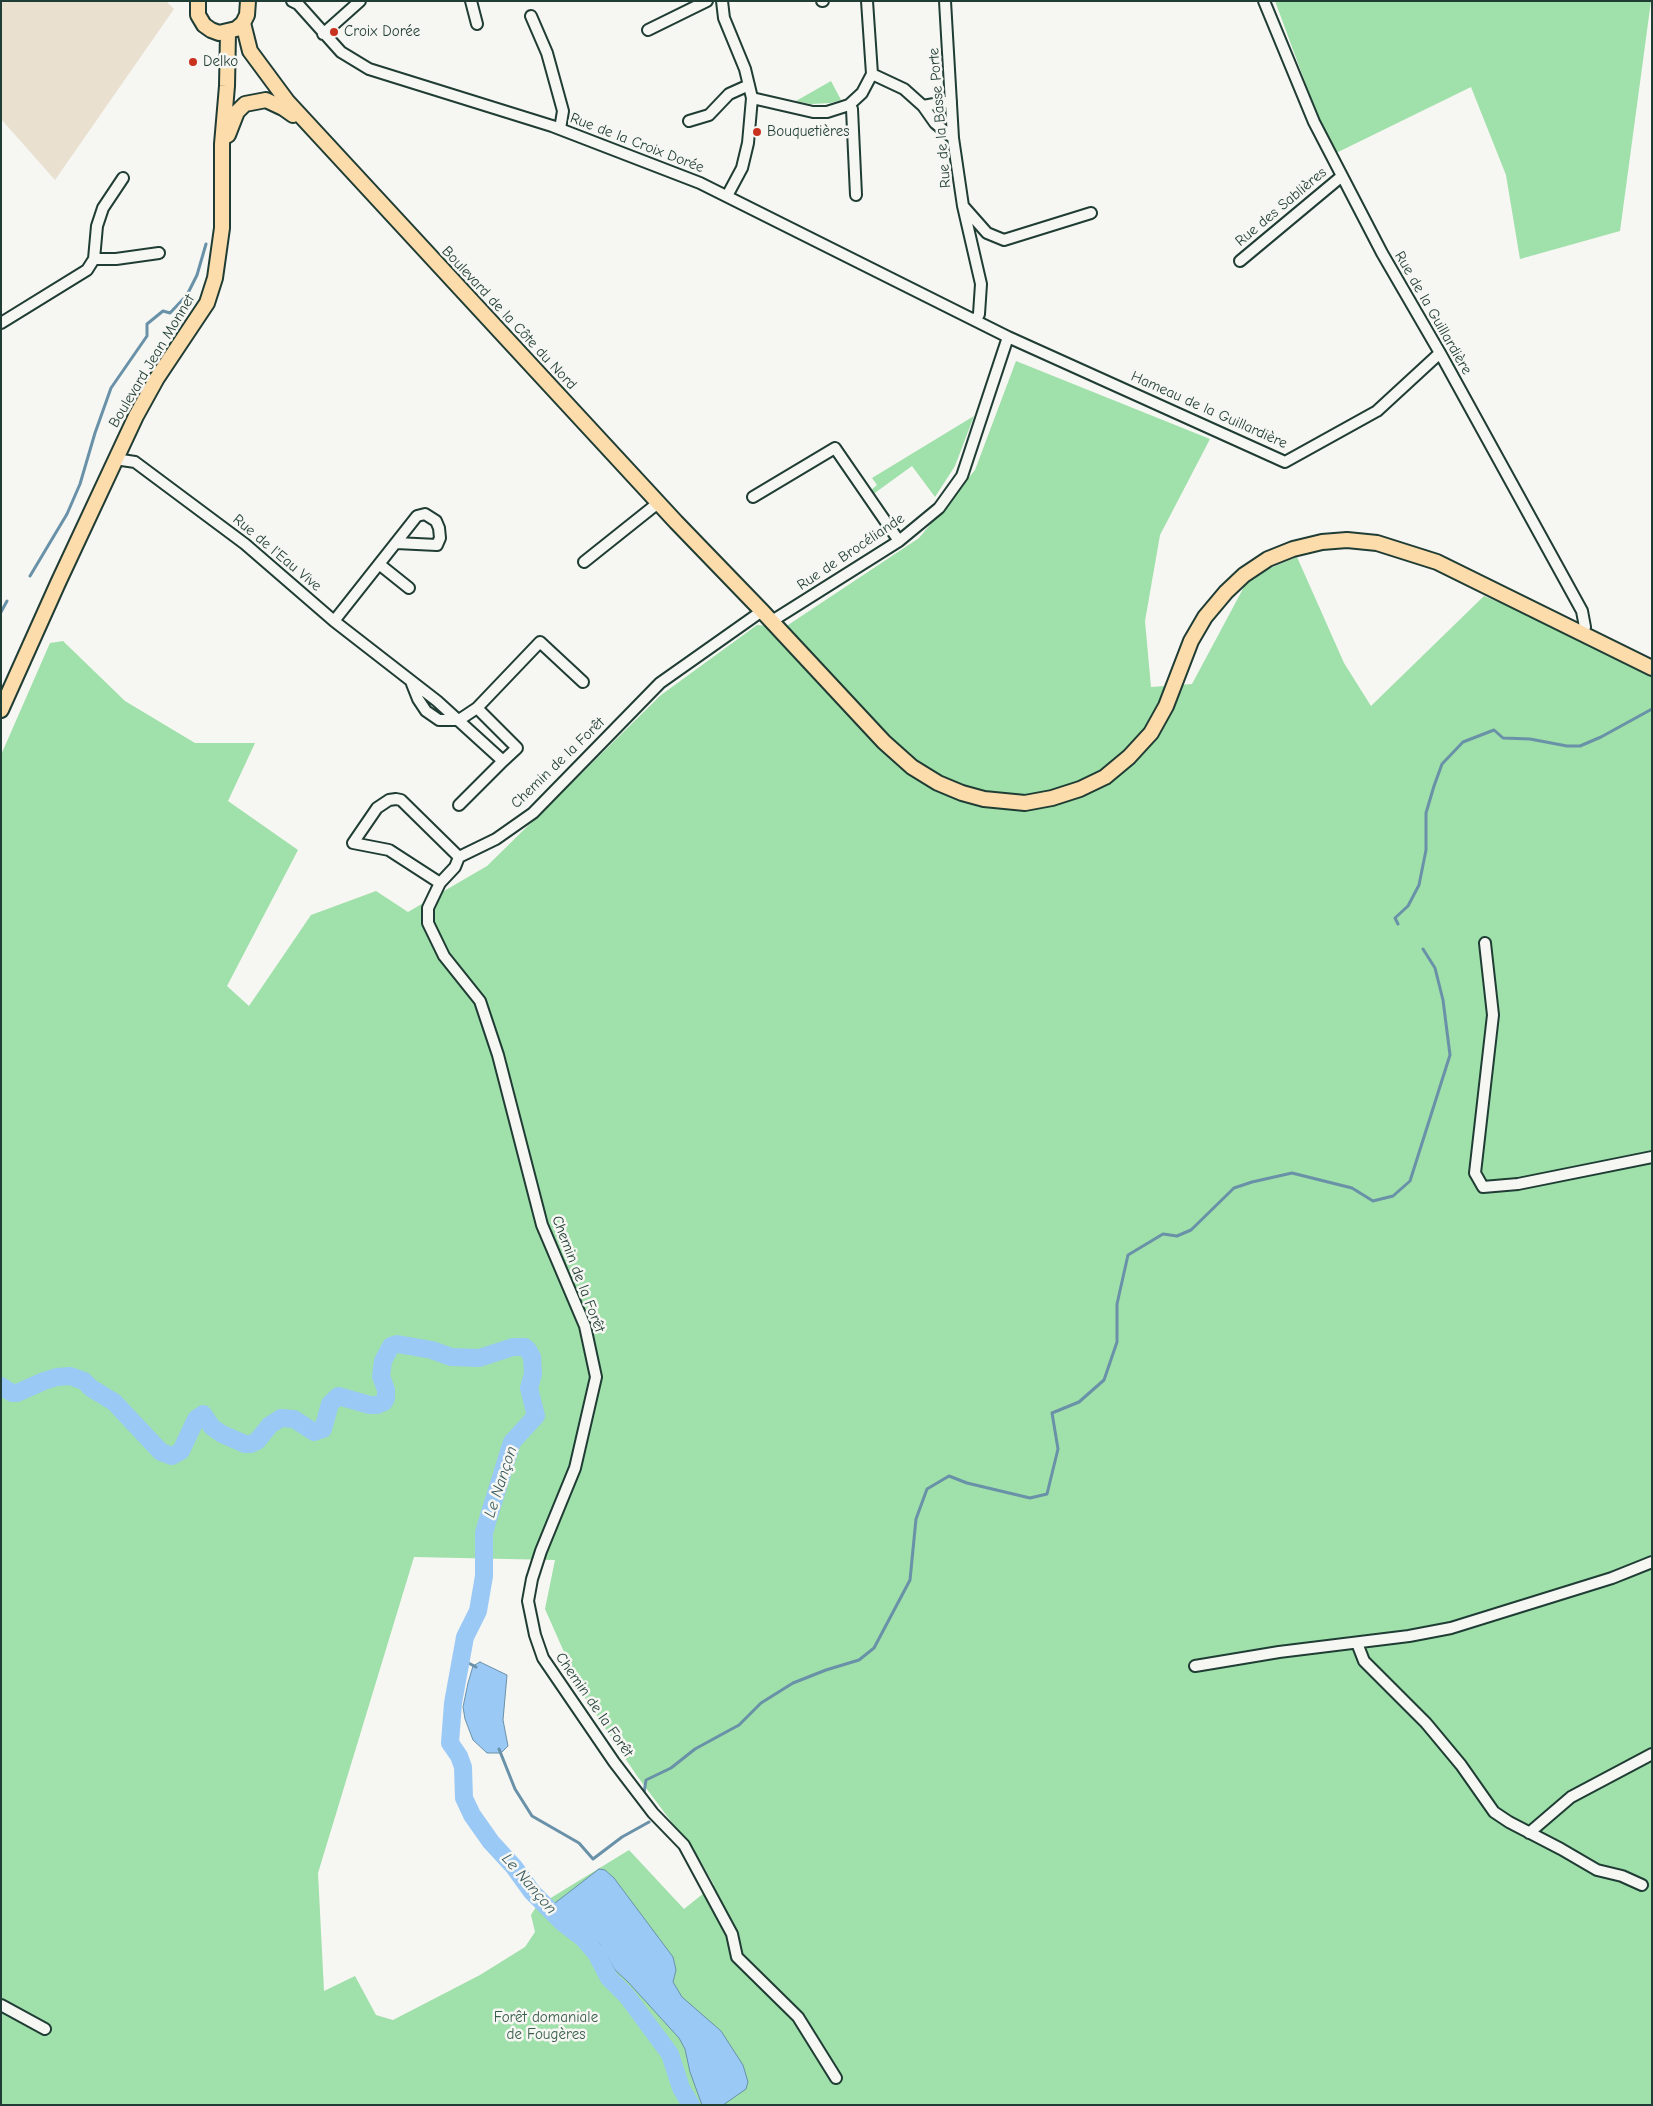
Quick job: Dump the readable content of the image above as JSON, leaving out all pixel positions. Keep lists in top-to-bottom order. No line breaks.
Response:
{"streets":{"main road":["Boulevard de la Côte du Nord","Boulevard Jean Monnet"],"street":["Rue de la Basse Porte","Rue de la Croix Dorée","Rue des Sablières","Rue de la Guillardière","Hameau de la Guillardière","Rue de Brocéliande","Rue de l'Eau Vive","Chemin de la Forêt"]},"crossings":[["Rue de la Basse Porte","Rue de la Croix Dorée"],["Rue de la Basse Porte","Hameau de la Guillardière"],["Rue de la Croix Dorée","Hameau de la Guillardière"],["Rue des Sablières","Rue de la Guillardière"],["Rue de la Guillardière","Boulevard de la Côte du Nord"],["Rue de la Guillardière","Hameau de la Guillardière"],["Boulevard de la Côte du Nord","Rue de Brocéliande"],["Boulevard de la Côte du Nord","Chemin de la Forêt"],["Boulevard Jean Monnet","Rue de l'Eau Vive"],["Hameau de la Guillardière","Rue de Brocéliande"],["Rue de Brocéliande","Chemin de la Forêt"]],"water":["Le Nançon"],"parks":["Forêt domaniale de Fougères"],"places":["Croix Dorée","Delko","Bouquetières"]}
